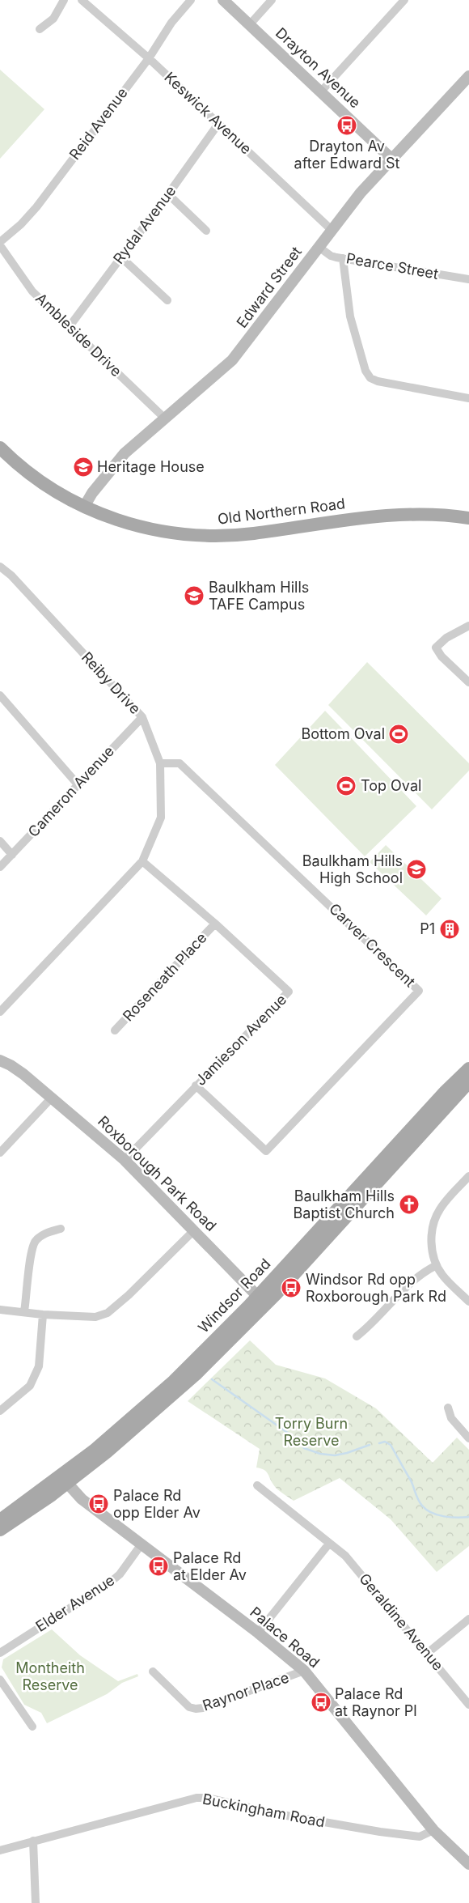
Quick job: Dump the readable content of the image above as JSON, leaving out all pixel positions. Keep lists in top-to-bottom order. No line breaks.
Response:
{"streets":{"main road":["Old Northern Road","Windsor Road"],"street":["Drayton Avenue","Keswick Avenue","Reid Avenue","Rydal Avenue","Pearce Street","Edward Street","Ambleside Drive","Reiby Drive","Cameron Avenue","Carver Crescent","Roseneath Place","Jamieson Avenue","Roxborough Park Road","Elder Avenue","Geraldine Avenue","Palace Road","Raynor Place","Buckingham Road"]},"crossings":[["Drayton Avenue","Edward Street"],["Keswick Avenue","Reid Avenue"],["Keswick Avenue","Rydal Avenue"],["Keswick Avenue","Edward Street"],["Reid Avenue","Ambleside Drive"],["Rydal Avenue","Ambleside Drive"],["Pearce Street","Edward Street"],["Edward Street","Ambleside Drive"],["Edward Street","Old Northern Road"],["Reiby Drive","Cameron Avenue"],["Reiby Drive","Carver Crescent"],["Reiby Drive","Jamieson Avenue"],["Carver Crescent","Jamieson Avenue"],["Roseneath Place","Jamieson Avenue"],["Jamieson Avenue","Roxborough Park Road"],["Roxborough Park Road","Windsor Road"],["Windsor Road","Palace Road"],["Elder Avenue","Palace Road"],["Palace Road","Raynor Place"],["Palace Road","Buckingham Road"]],"parks":["Torry Burn Reserve","Montheith Reserve"],"places":{"bus stop":["Drayton Av after Edward St","Windsor Rd opp Roxborough Park Rd","Palace Rd opp Elder Av","Palace Rd at Elder Av","Palace Rd at Raynor Pl"],"school or university":["Heritage House","Baulkham Hills TAFE Campus","Baulkham Hills High School"],"sports":["Bottom Oval","Top Oval"],"building":["P1"],"church":["Baulkham Hills Baptist Church"]}}
